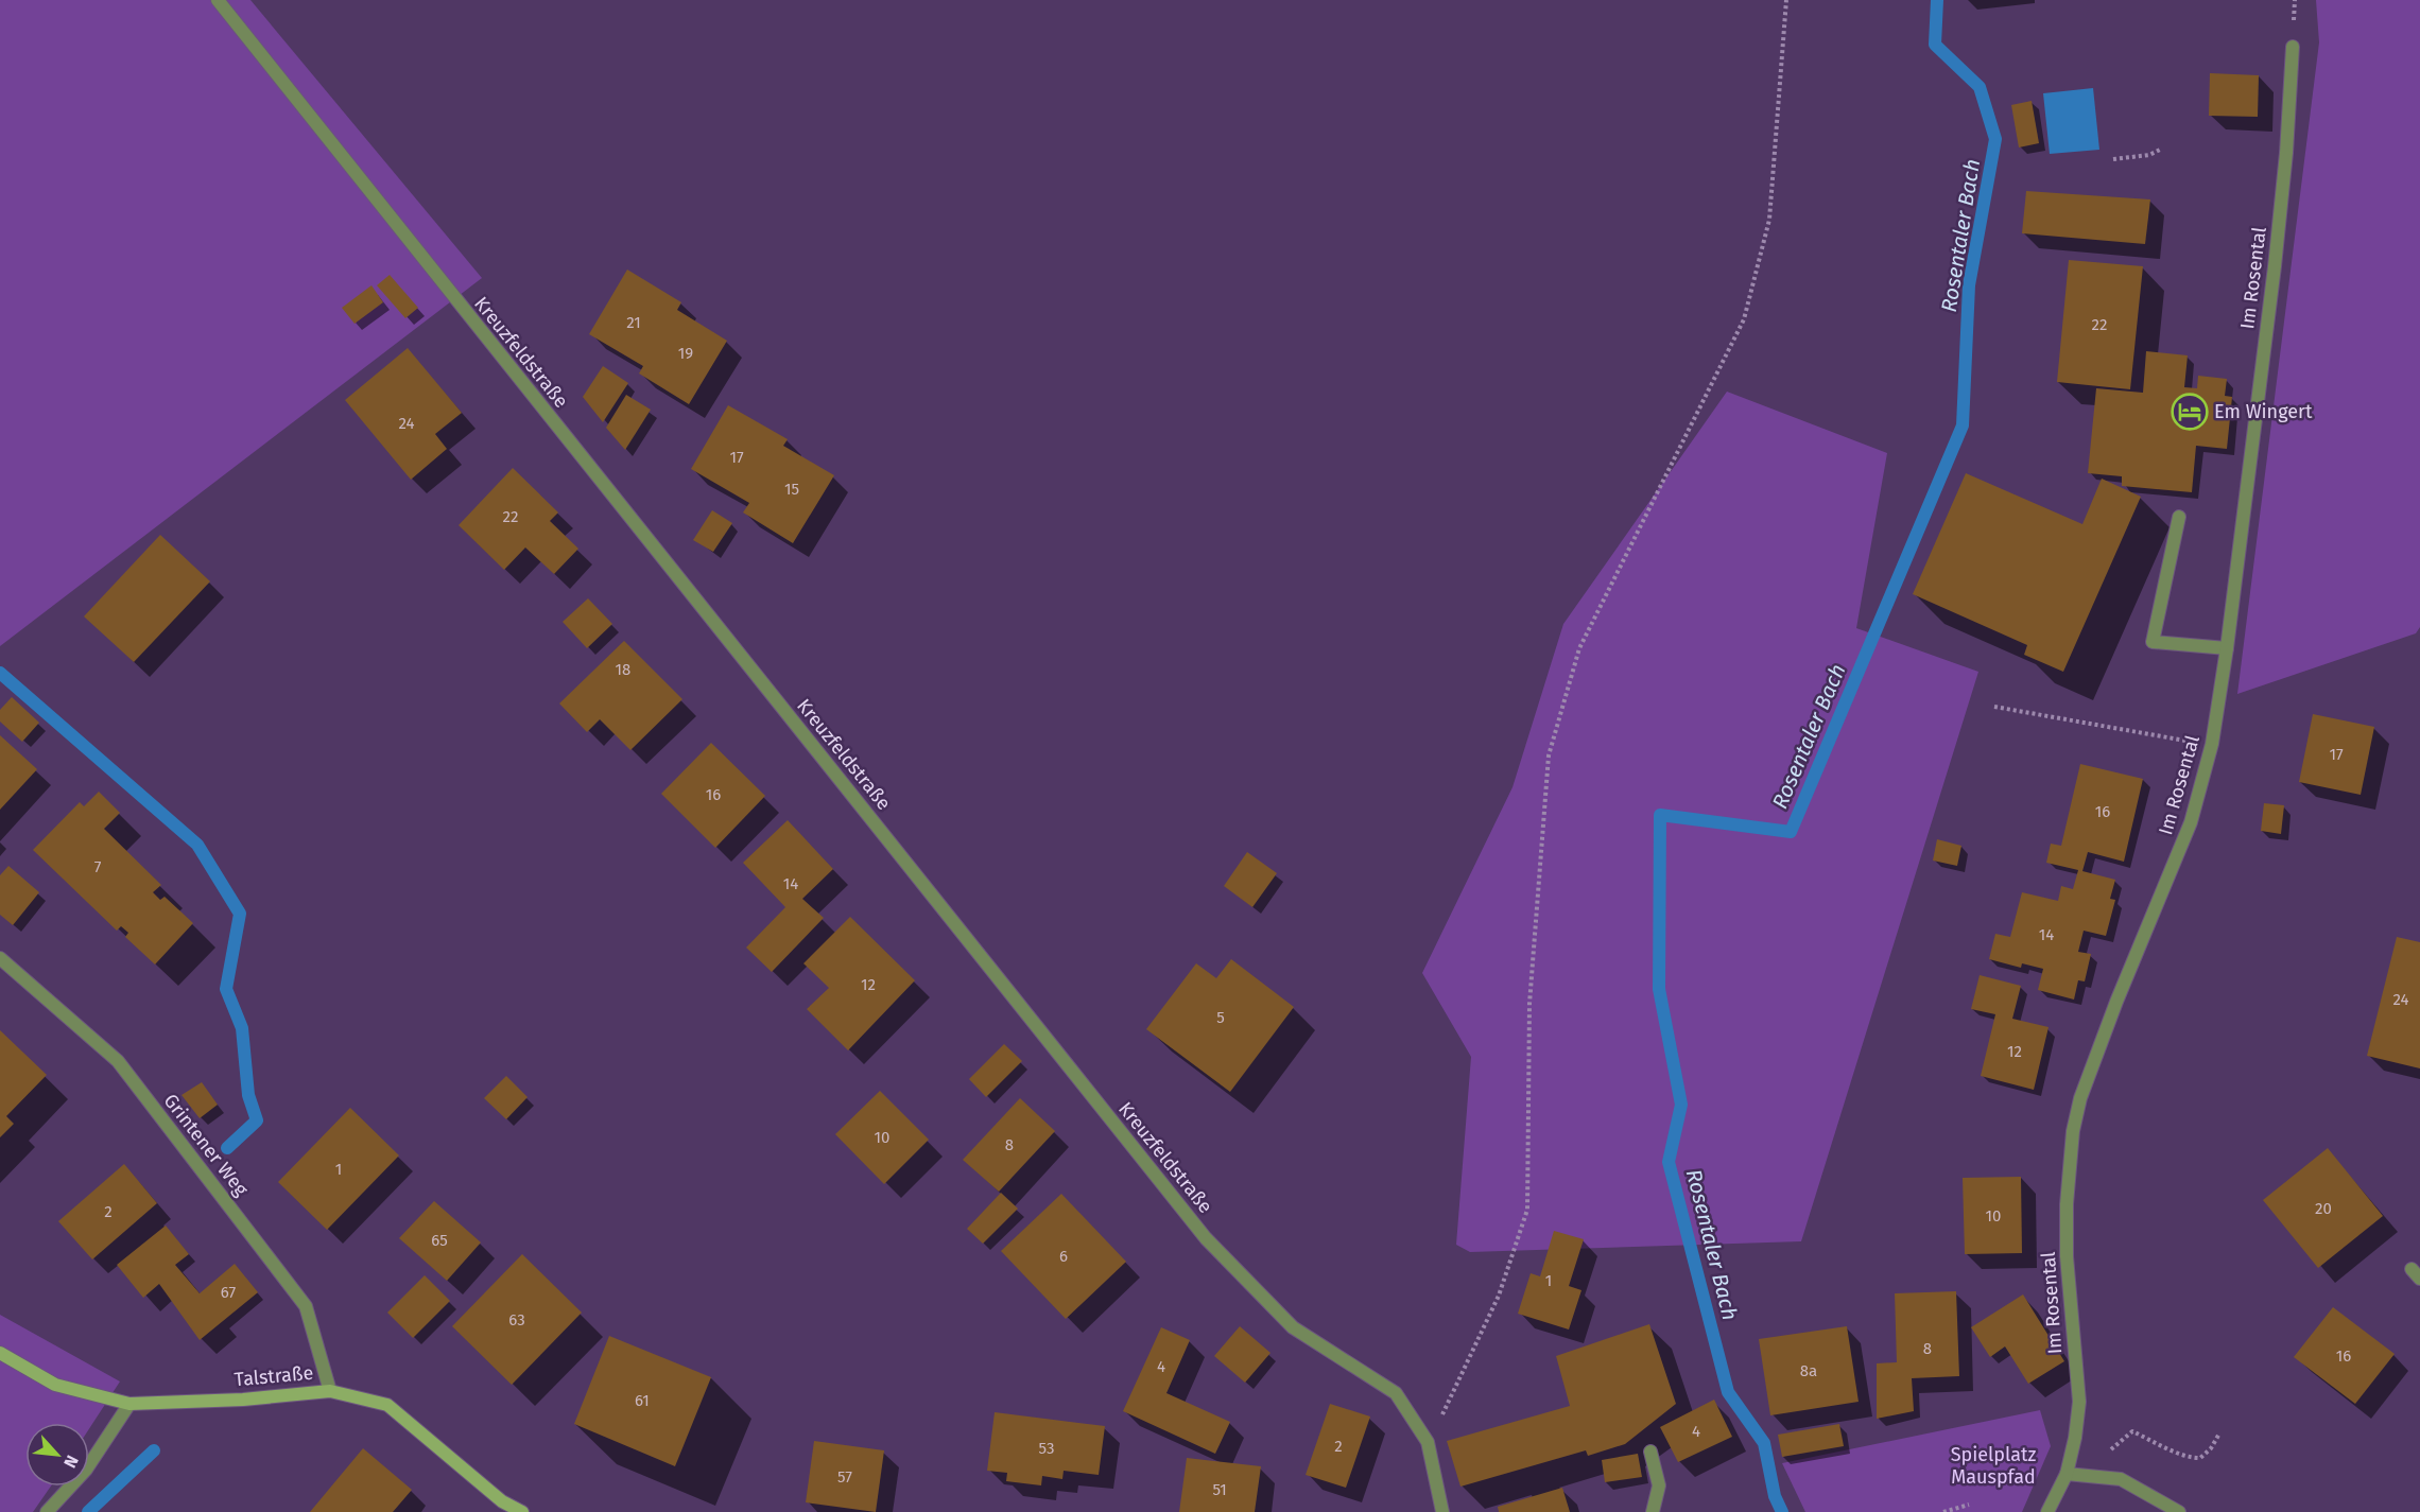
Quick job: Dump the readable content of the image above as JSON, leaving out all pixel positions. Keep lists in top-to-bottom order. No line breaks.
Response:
{"streets":{"main road":["Talstraße"],"street":["Im Rosental","Kreuzfeldstraße","Grintener Weg"]},"crossings":[["Grintener Weg","Talstraße"]],"water":["Rosentaler Bach"],"parks":["Spielplatz Mauspfad"],"places":{"hotel":["Em Wingert"]},"house_numbers":["21","22","19","24","17","15","22","18","17","16","16","7","14","14","12","24","5","12","10","8","1","20","2","10","65","6","1","67","63","8","16","4","8a","61","4","2","53","57","51"],"north":"bottom right"}
